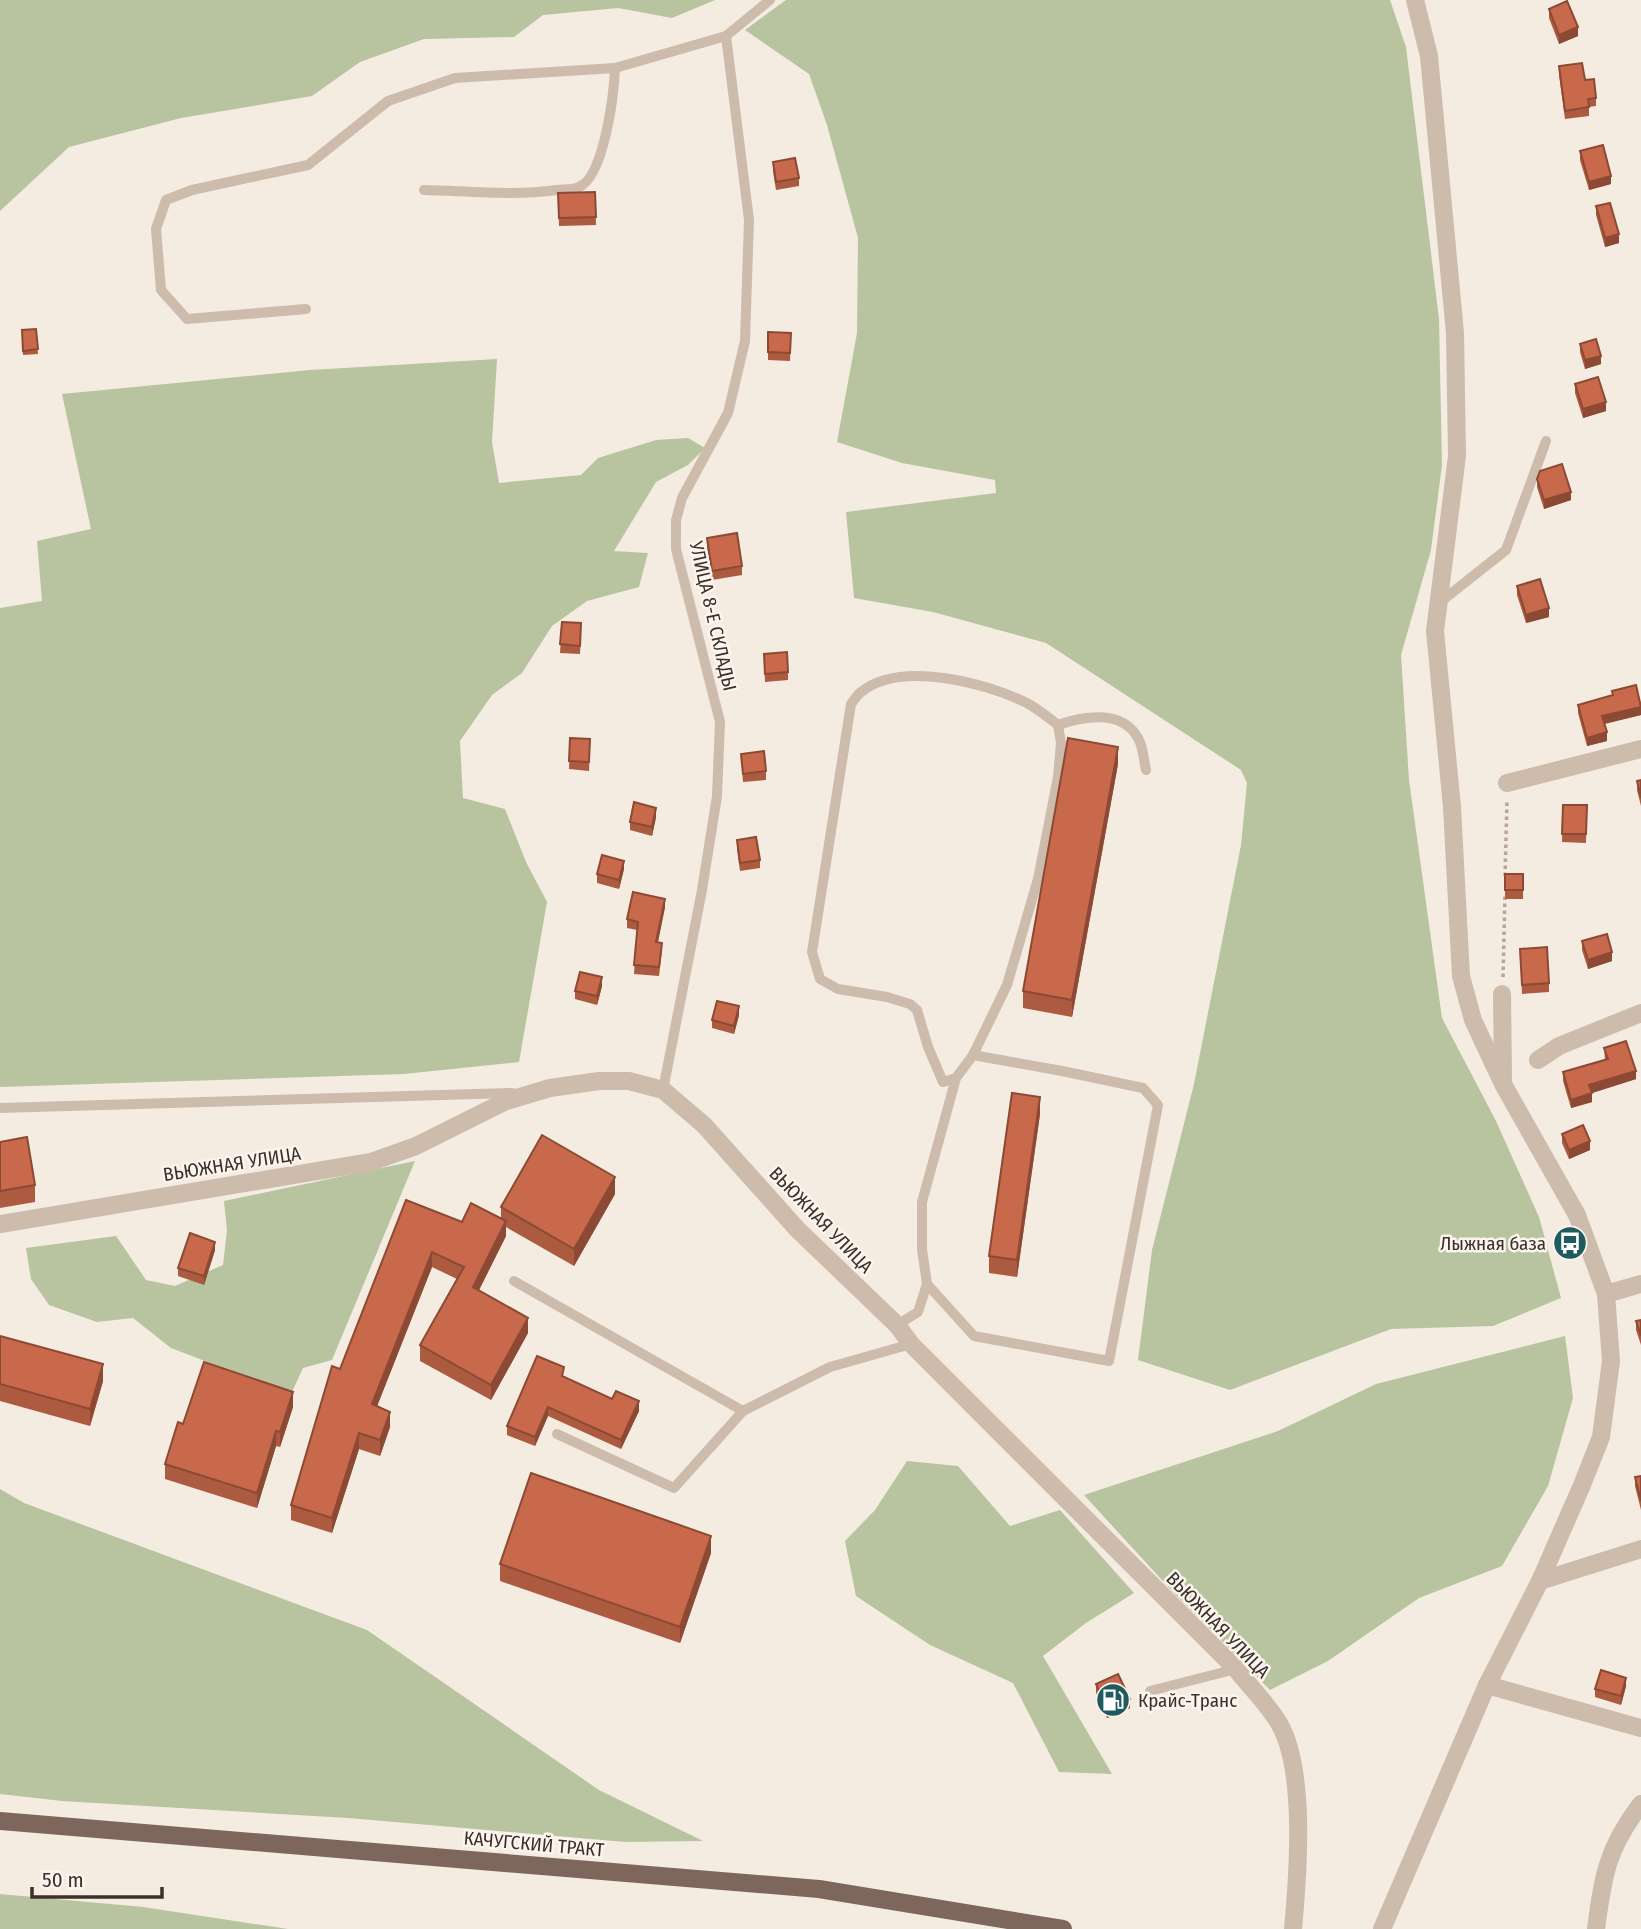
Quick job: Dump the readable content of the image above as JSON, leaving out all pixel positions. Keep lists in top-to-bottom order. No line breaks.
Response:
{"streets":{"main road":["КАЧУГСКИЙ ТРАКТ"],"street":["ВЬЮЖНАЯ УЛИЦА"],"lane":["УЛИЦА 8-Е СКЛАДЫ"]},"crossings":[["УЛИЦА 8-Е СКЛАДЫ","ВЬЮЖНАЯ УЛИЦА"]],"places":{"bus stop":["Лыжная база"],"fuel station":["Крайс-Транс"]},"scale_bar":"50 m"}
